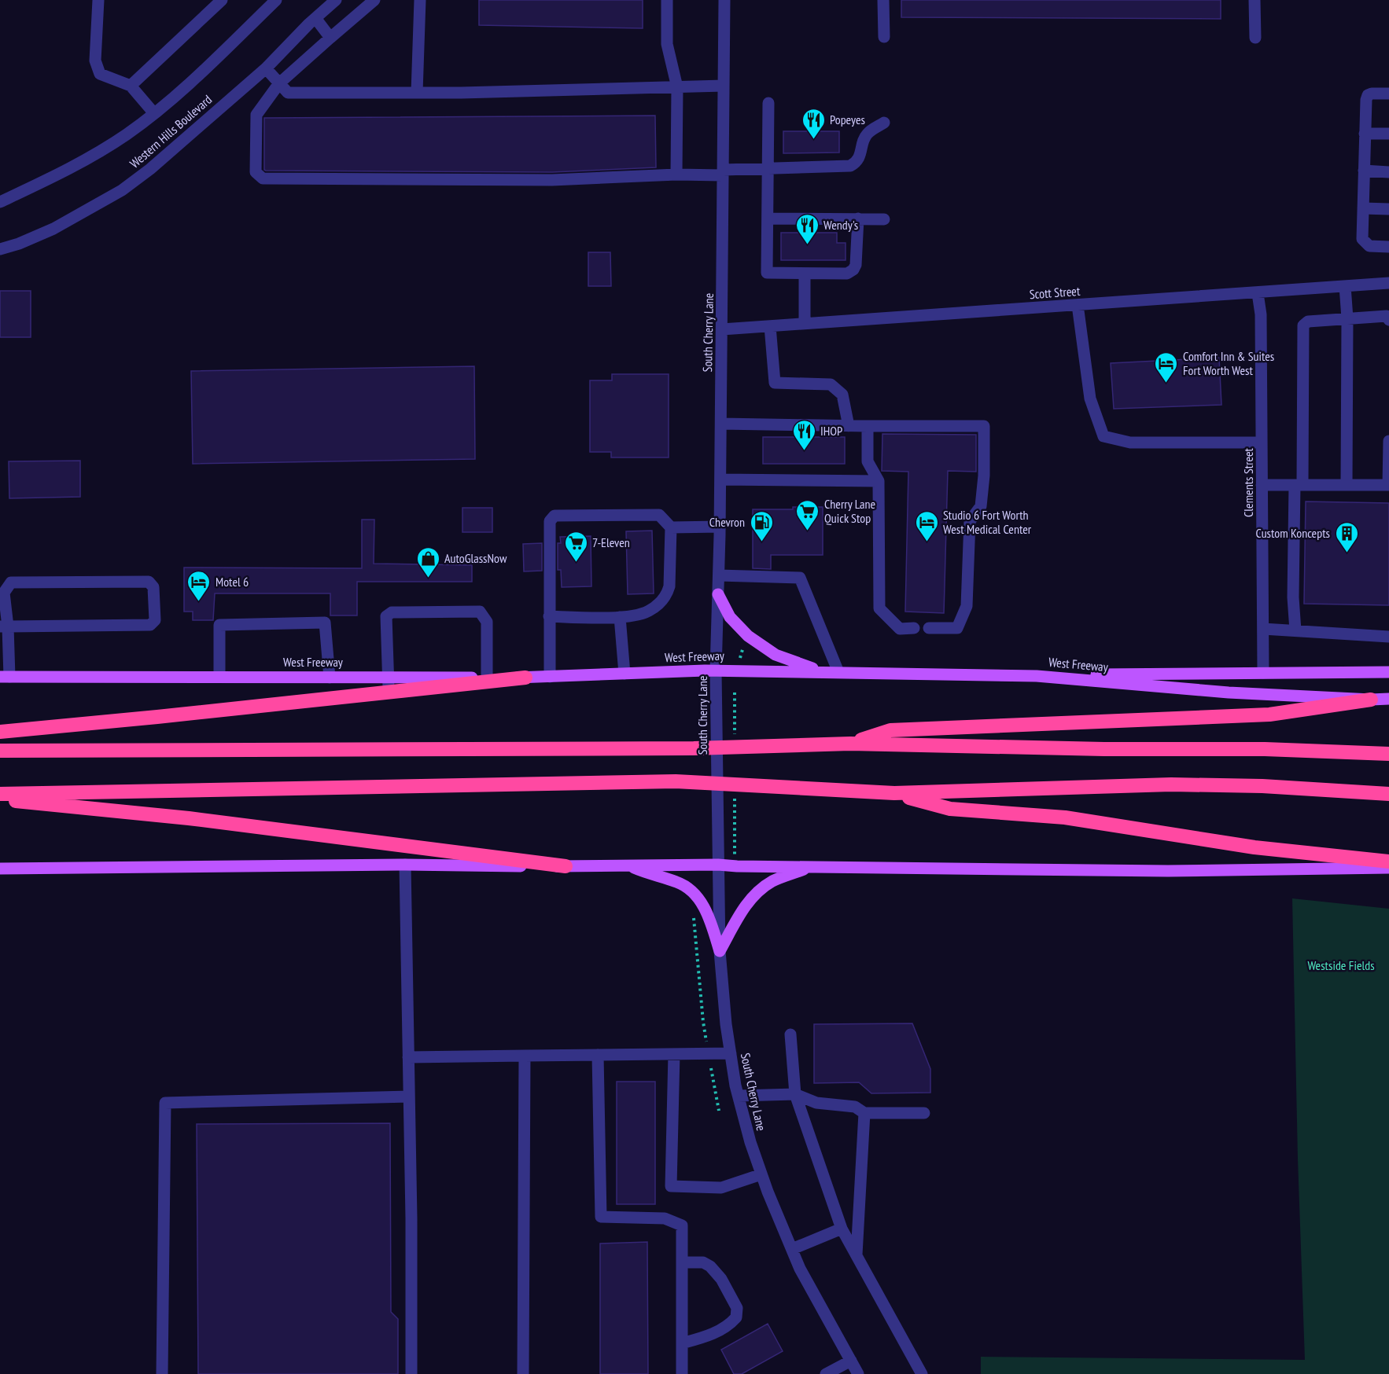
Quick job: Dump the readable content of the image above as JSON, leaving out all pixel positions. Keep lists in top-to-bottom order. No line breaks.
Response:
{"streets":{"main road":["West Freeway"],"street":["Western Hills Boulevard","Scott Street","South Cherry Lane","Clements Street"]},"crossings":[["Scott Street","South Cherry Lane"],["Scott Street","Clements Street"],["South Cherry Lane","West Freeway"]],"parks":["Westside Fields"],"places":{"restaurant":["Popeyes","Wendy's","IHOP"],"hotel":["Comfort Inn & Suites Fort Worth West","Studio 6 Fort Worth West Medical Center","Motel 6"],"supermarket":["Cherry Lane Quick Stop","7-Eleven"],"fuel station":["Chevron"],"building":["Custom Koncepts"],"shop":["AutoGlassNow"]}}
